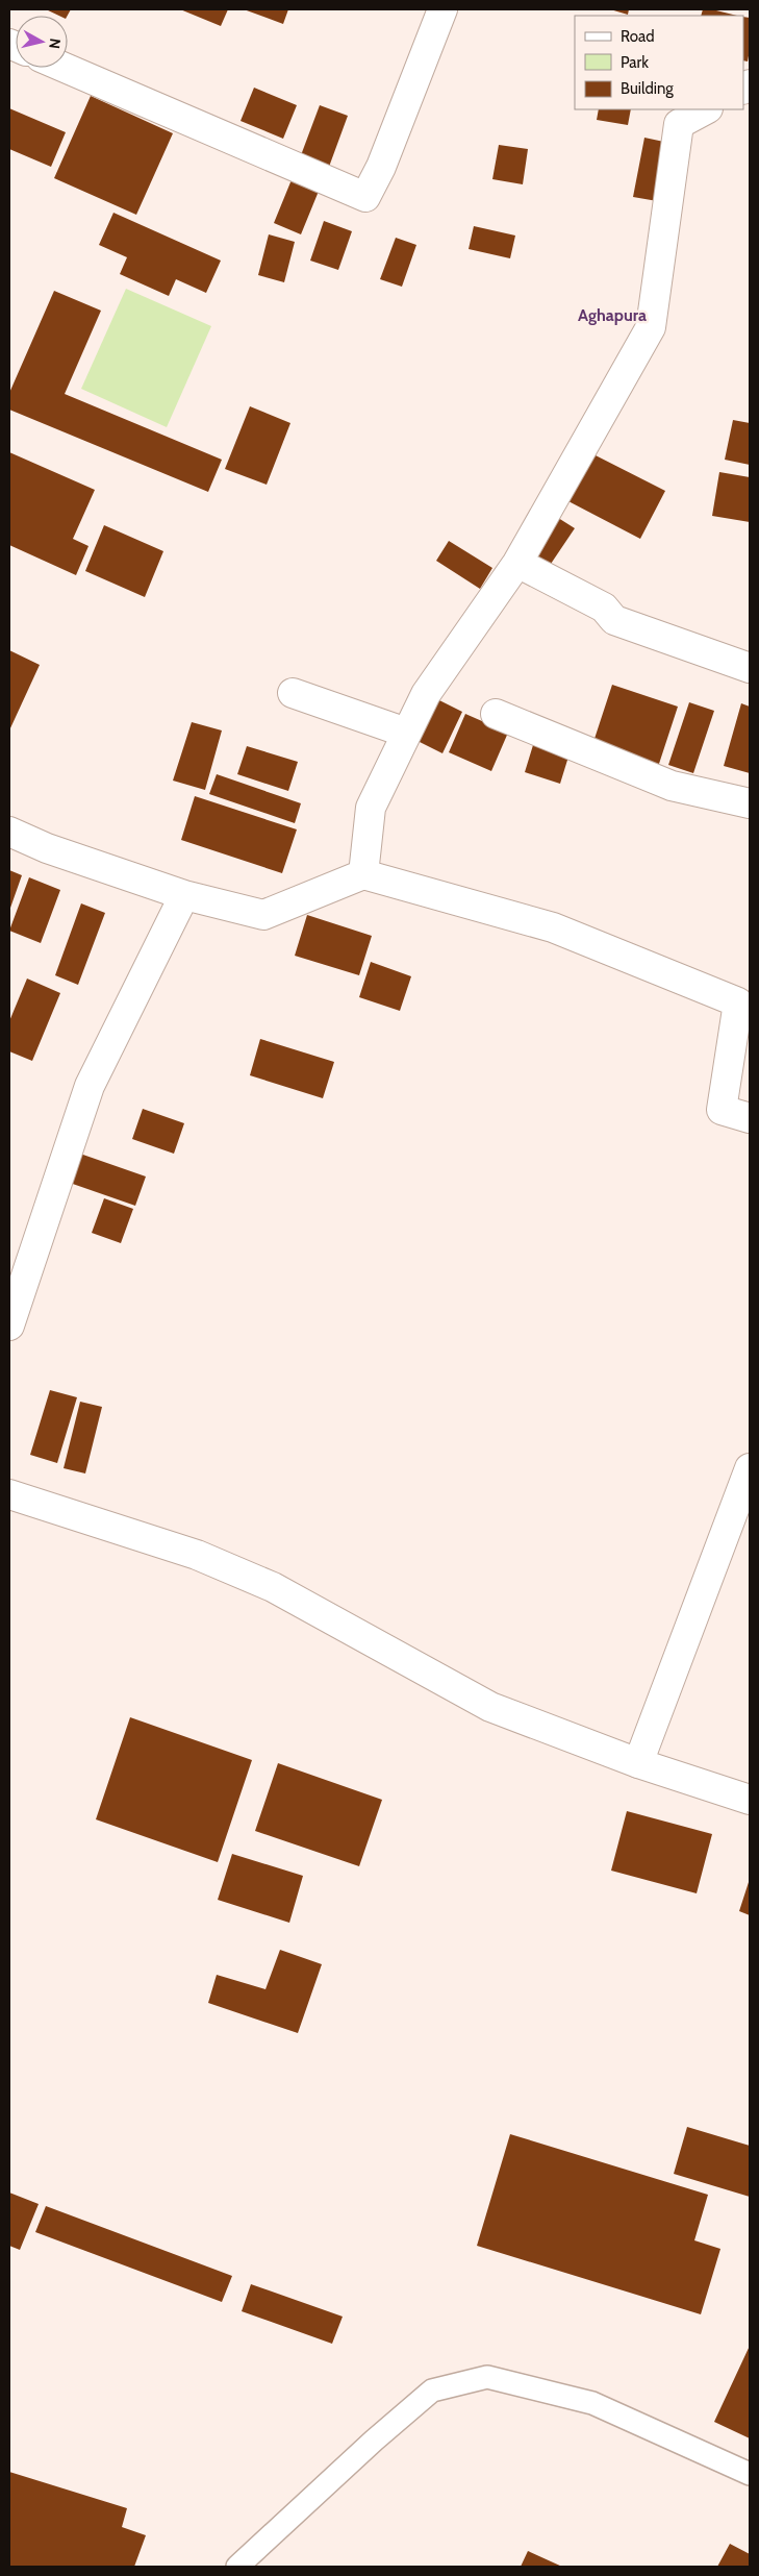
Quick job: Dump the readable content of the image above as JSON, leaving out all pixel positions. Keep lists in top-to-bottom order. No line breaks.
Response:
{"districts":["Aghapura"],"legend":["Road","Park","Building"],"north":"right"}
